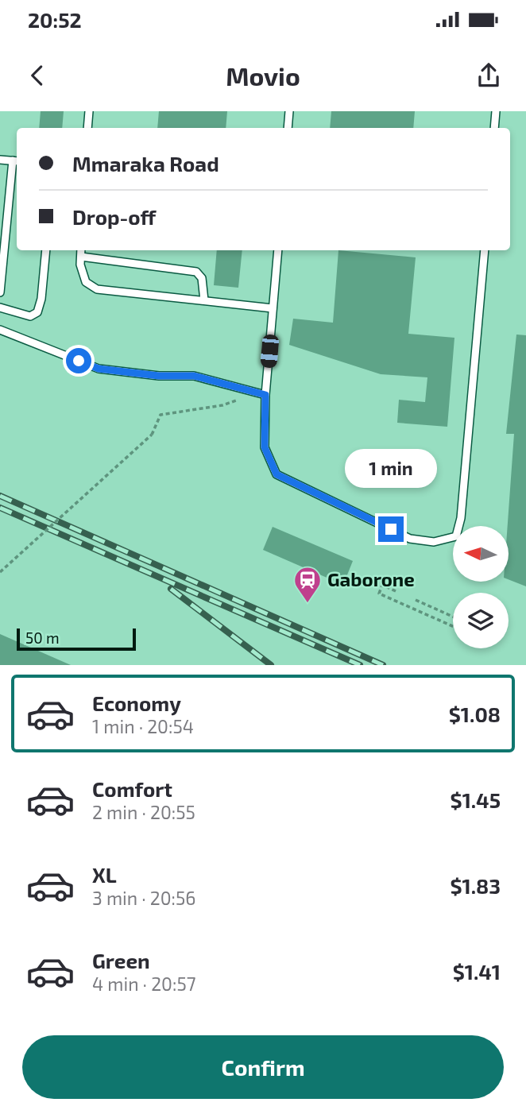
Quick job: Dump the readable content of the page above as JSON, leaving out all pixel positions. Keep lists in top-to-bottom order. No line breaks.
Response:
{"places":{"station":["Gaborone"]},"scale_bar":"50 m","north":"left","page":{"status":"20:52","header":"Movio","banner":["Mmaraka Road","Drop-off"],"bubble":"1 min","scale":"50 m","list":[{"name":"Economy","note":"1 min · 20:54","value":"$1.08"},{"name":"Comfort","note":"2 min · 20:55","value":"$1.45"},{"name":"XL","note":"3 min · 20:56","value":"$1.83"},{"name":"Green","note":"4 min · 20:57","value":"$1.41"}],"buttons":"Confirm"}}
